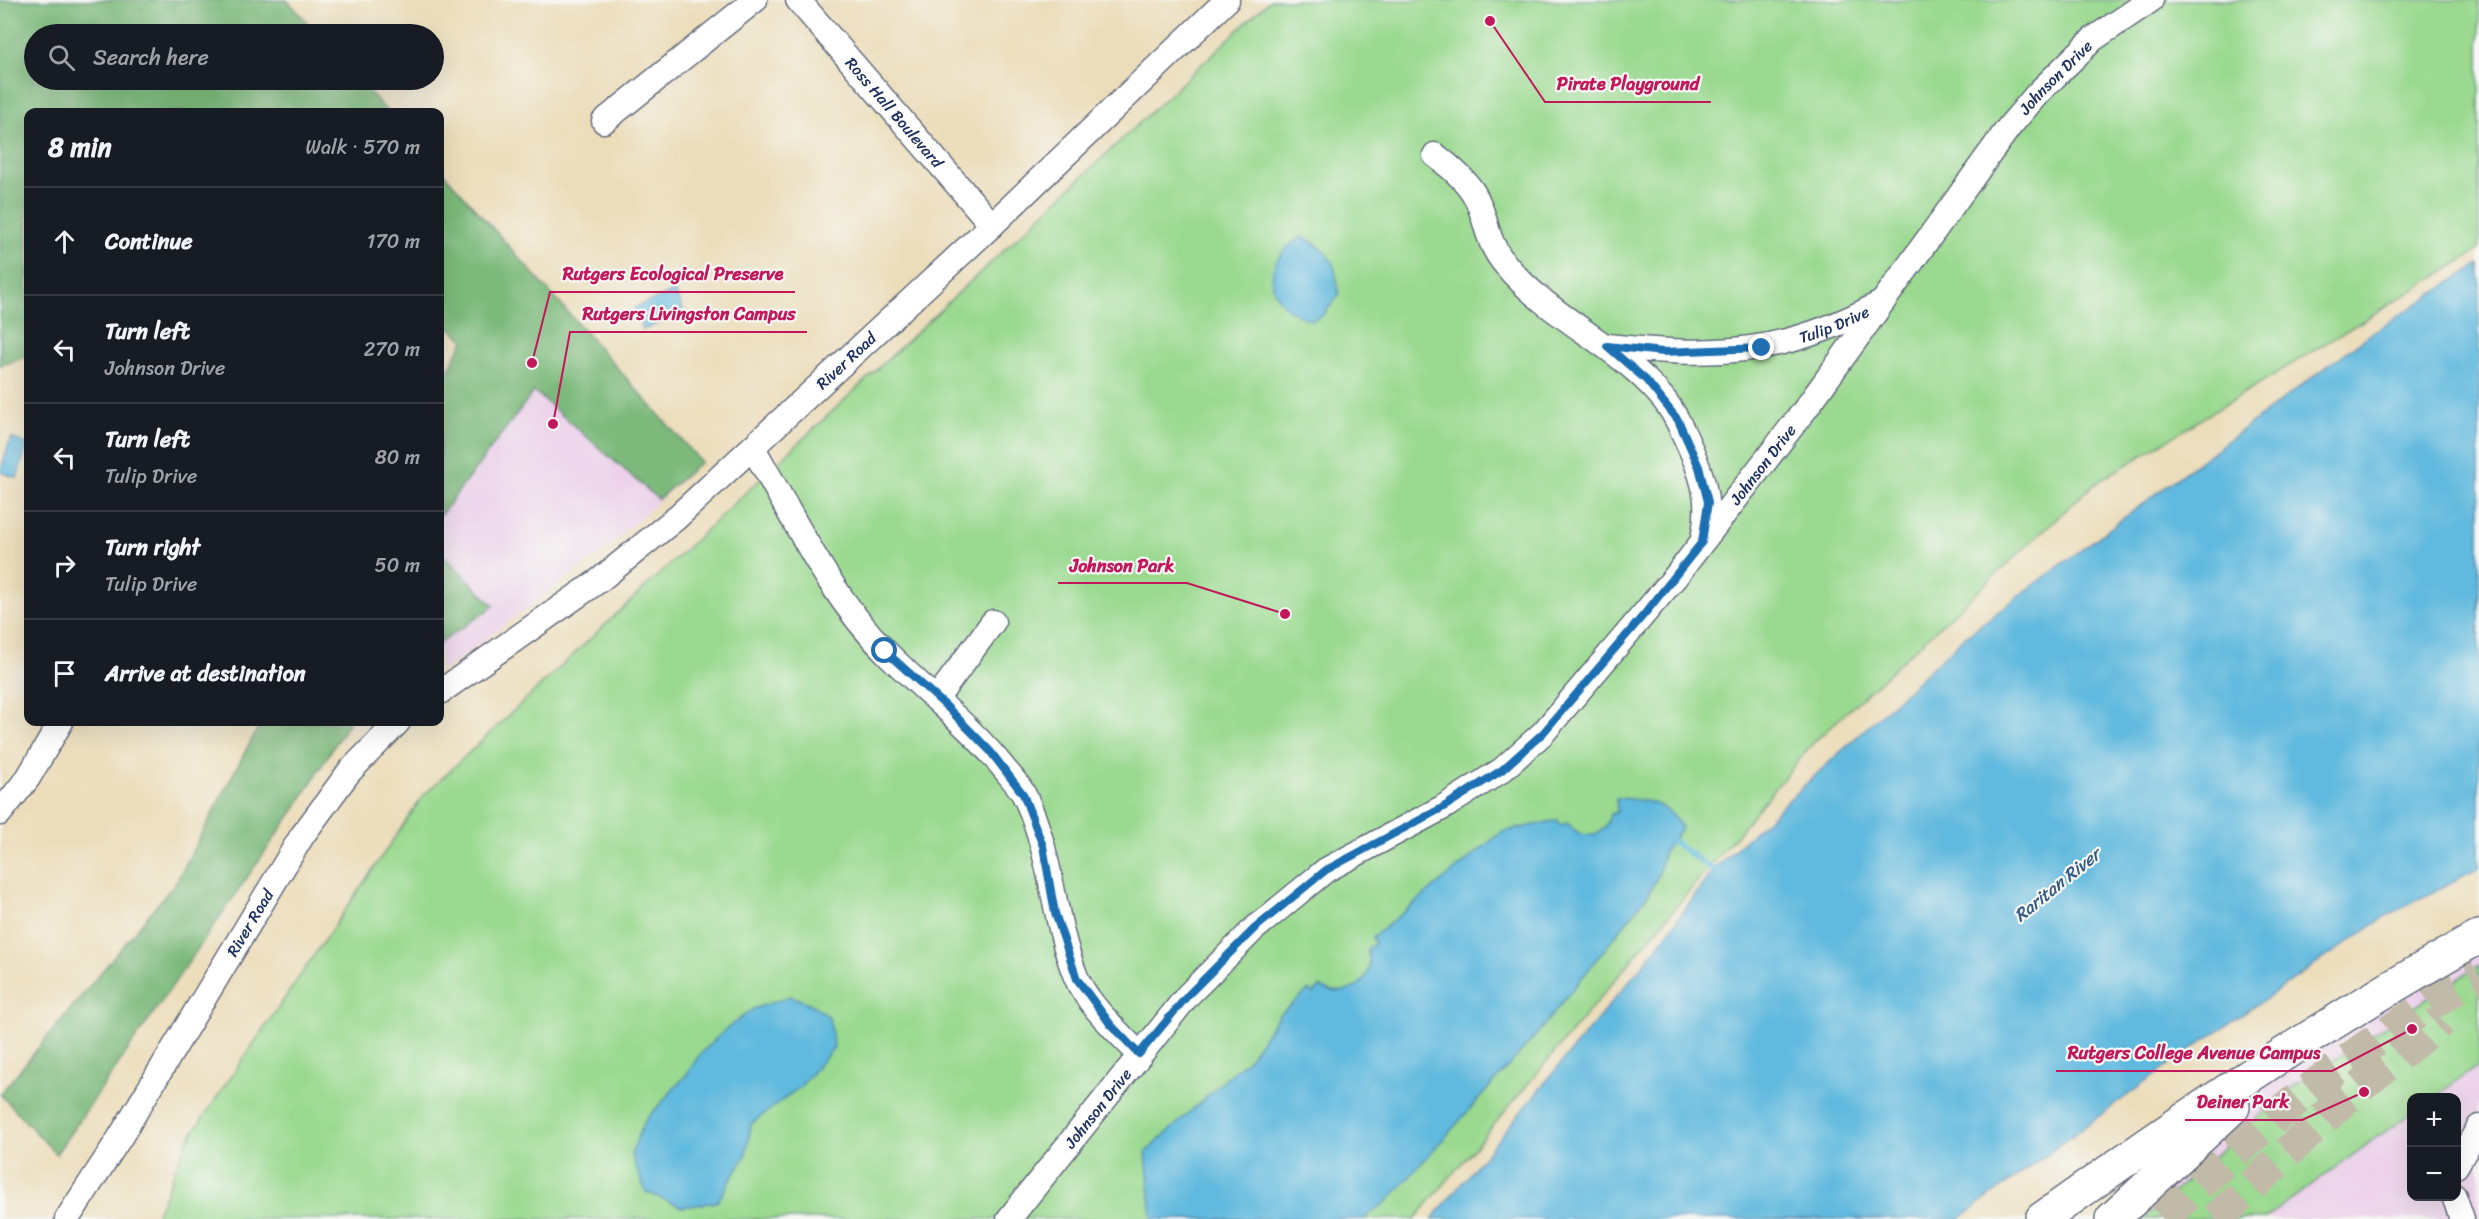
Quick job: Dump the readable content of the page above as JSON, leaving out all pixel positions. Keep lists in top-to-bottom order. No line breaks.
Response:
{"streets":{"street":["Johnson Drive","Ross Hall Boulevard","Tulip Drive","River Road"]},"crossings":[["Johnson Drive","Tulip Drive"],["Ross Hall Boulevard","River Road"]],"water":["Raritan River"],"places":["Pirate Playground","Rutgers Ecological Preserve","Rutgers Livingston Campus","Johnson Park","Rutgers College Avenue Campus","Deiner Park"],"page":{"search":"Search here","heading":["8 min","Walk · 570 m"],"list":[["Continue","170 m"],["Turn left","Johnson Drive","270 m"],["Turn left","Tulip Drive","80 m"],["Turn right","Tulip Drive","50 m"],"Arrive at destination"],"map_buttons":["+","−"]}}
